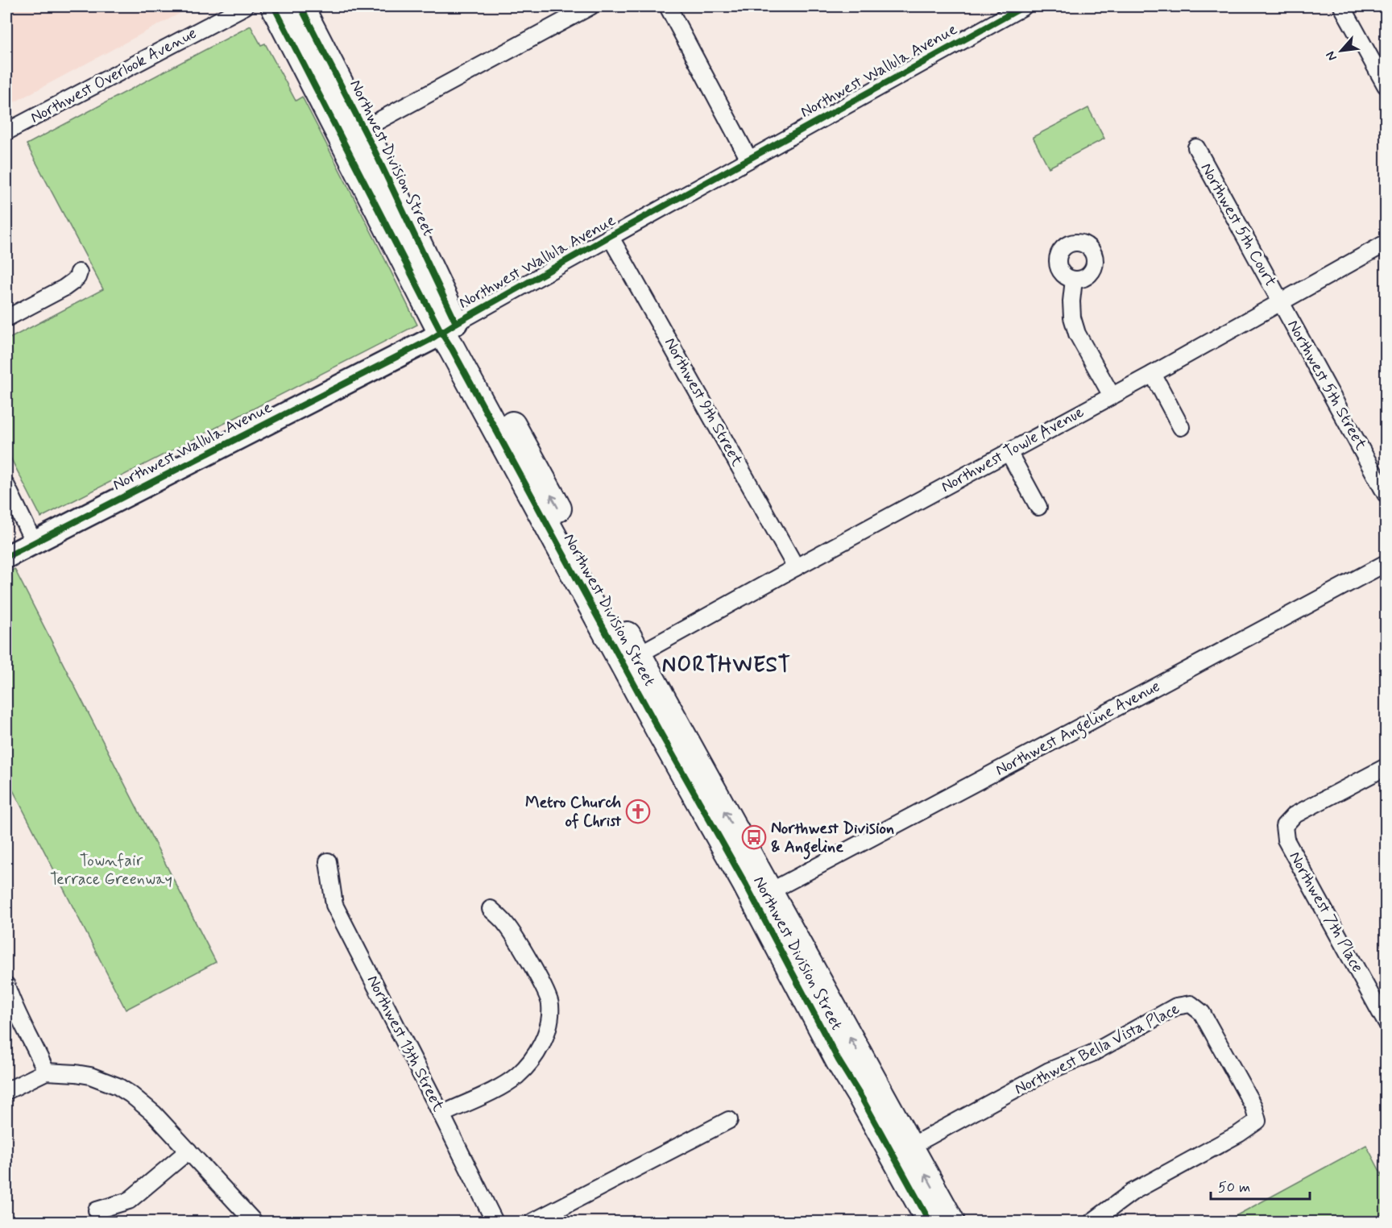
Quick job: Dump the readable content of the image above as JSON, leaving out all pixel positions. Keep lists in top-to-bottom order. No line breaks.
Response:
{"streets":{"main road":["Northwest Division Street"],"street":["Northwest Wallula Avenue","Northwest Overlook Avenue","Northwest 5th Court","Northwest 5th Street","Northwest 9th Street","Northwest Towle Avenue","Northwest Angeline Avenue","Northwest 7th Place","Northwest 13th Street","Northwest Bella Vista Place"]},"crossings":[["Northwest Wallula Avenue","Northwest Division Street"],["Northwest Wallula Avenue","Northwest 9th Street"],["Northwest Division Street","Northwest Towle Avenue"],["Northwest Division Street","Northwest Angeline Avenue"],["Northwest Division Street","Northwest Bella Vista Place"],["Northwest 5th Court","Northwest 5th Street"],["Northwest 5th Court","Northwest Towle Avenue"],["Northwest 5th Street","Northwest Towle Avenue"],["Northwest 9th Street","Northwest Towle Avenue"]],"districts":["NORTHWEST"],"parks":["Townfair Terrace Greenway"],"places":{"church":["Metro Church of Christ"],"bus stop":["Northwest Division & Angeline"]},"scale_bar":"50 m","north":"bottom left"}
